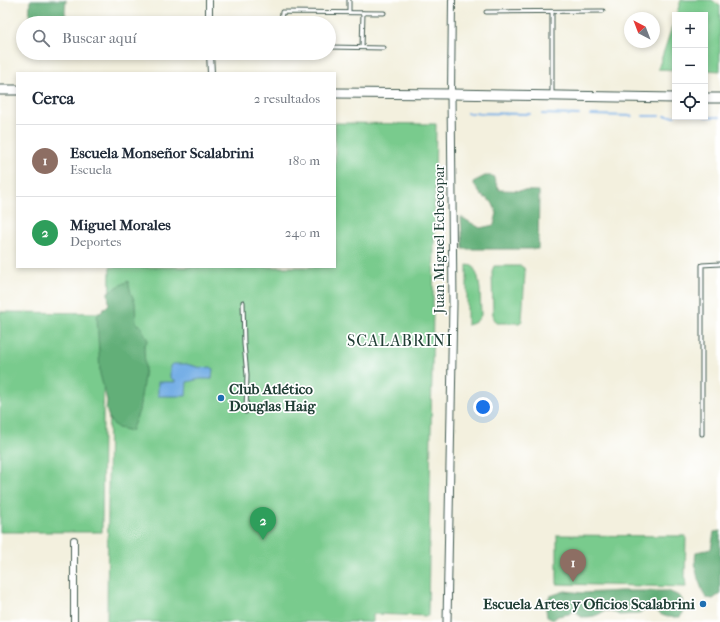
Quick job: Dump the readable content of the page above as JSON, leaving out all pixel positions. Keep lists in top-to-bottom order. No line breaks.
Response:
{"streets":{"street":["Juan Miguel Echecopar"]},"districts":["SCALABRINI"],"places":["Club Atlético Douglas Haig","Escuela Artes y Oficios Scalabrini"],"north":"top left","page":{"map_buttons":["+","−"],"search":"Buscar aquí","heading":["Cerca","2 resultados"],"list":[{"mark":"1","name":"Escuela Monseñor Scalabrini","note":"Escuela","value":"180 m"},{"mark":"2","name":"Miguel Morales","note":"Deportes","value":"240 m"}],"pins":["2","1"]}}
